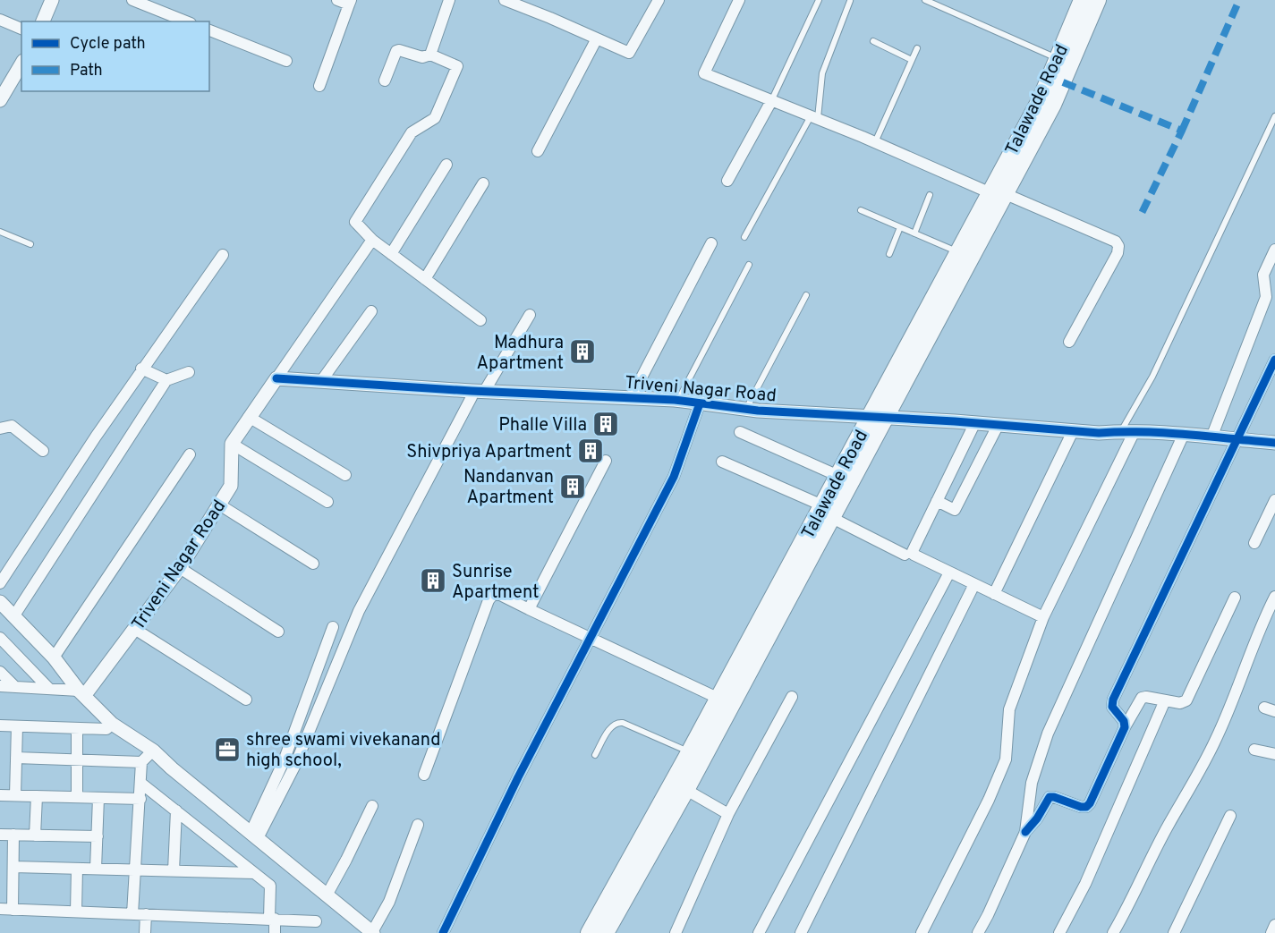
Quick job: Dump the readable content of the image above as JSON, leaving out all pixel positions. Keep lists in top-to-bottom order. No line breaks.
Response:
{"streets":{"main road":["Talawade Road"],"street":["Triveni Nagar Road"]},"crossings":[["Talawade Road","Triveni Nagar Road"]],"places":{"building":["Madhura Apartment","Phalle Villa","Shivpriya Apartment","Nandanvan Apartment","Sunrise Apartment"],"office":["shree swami vivekanand high school,"]},"legend":["Cycle path","Path"]}
